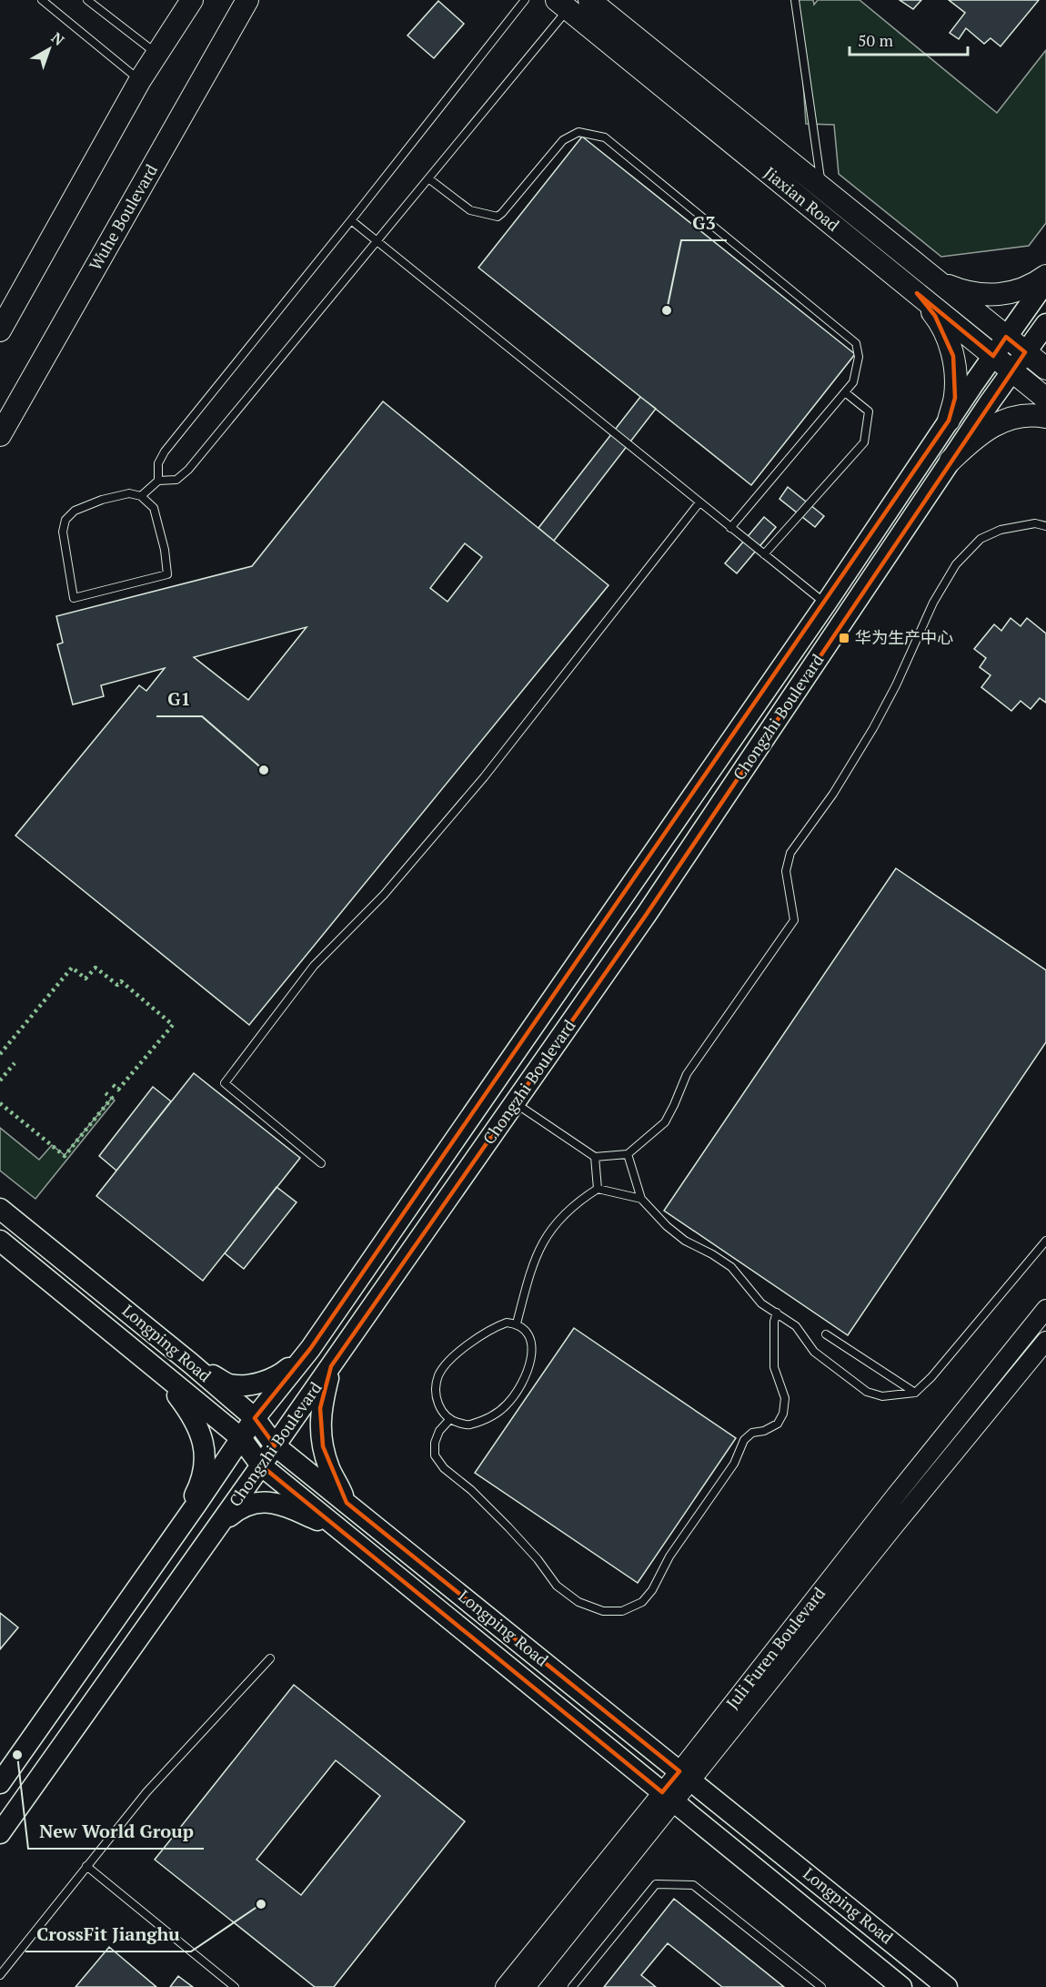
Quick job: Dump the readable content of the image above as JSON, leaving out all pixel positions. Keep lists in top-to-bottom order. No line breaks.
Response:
{"streets":{"main road":["Jiaxian Road","Wuhe Boulevard","Chongzhi Boulevard","Longping Road"],"street":["Juli Furen Boulevard"]},"crossings":[["Jiaxian Road","Chongzhi Boulevard"],["Chongzhi Boulevard","Longping Road"],["Longping Road","Juli Furen Boulevard"]],"places":{"other":["G3","G1","New World Group","CrossFit Jianghu"],"transit":["华为生产中心"]},"scale_bar":"50 m","north":"top right"}
